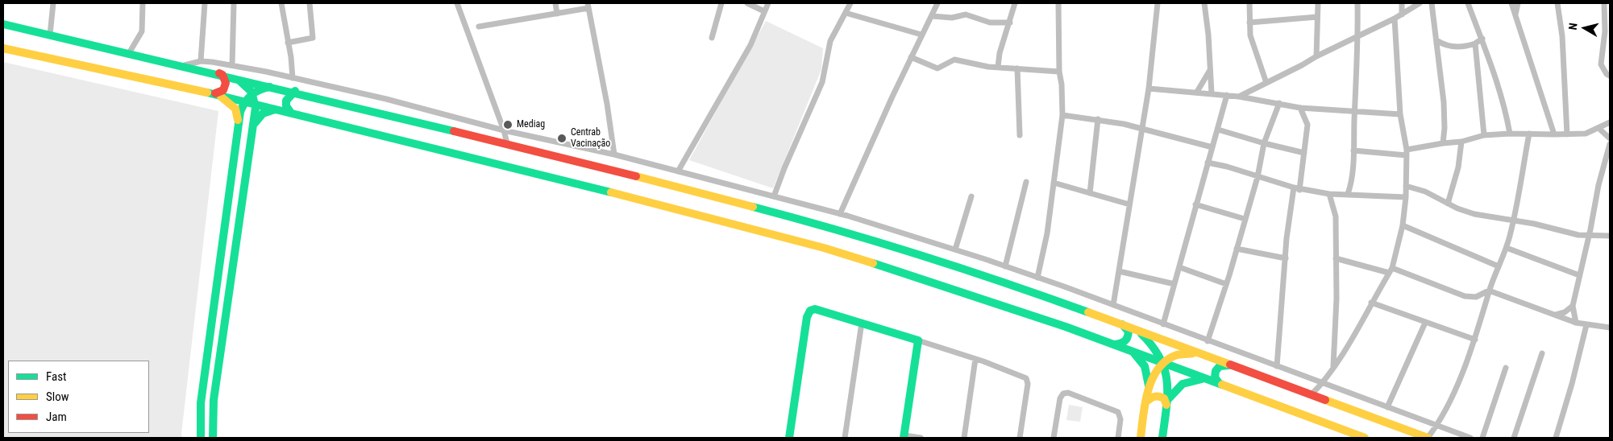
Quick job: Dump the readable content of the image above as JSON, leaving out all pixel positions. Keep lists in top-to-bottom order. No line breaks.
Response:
{"places":["Mediag","Centrab Vacinação"],"legend":["Fast","Slow","Jam"],"north":"left"}
